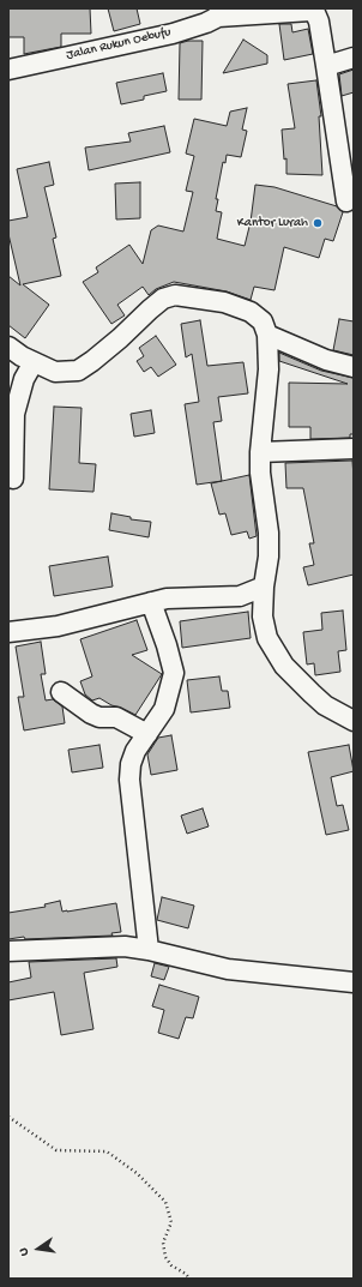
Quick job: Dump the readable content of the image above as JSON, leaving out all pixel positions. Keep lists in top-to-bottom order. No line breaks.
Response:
{"streets":{"street":["Jalan Rukun Oebufu"]},"places":["Kantor Lurah"],"north":"left"}
